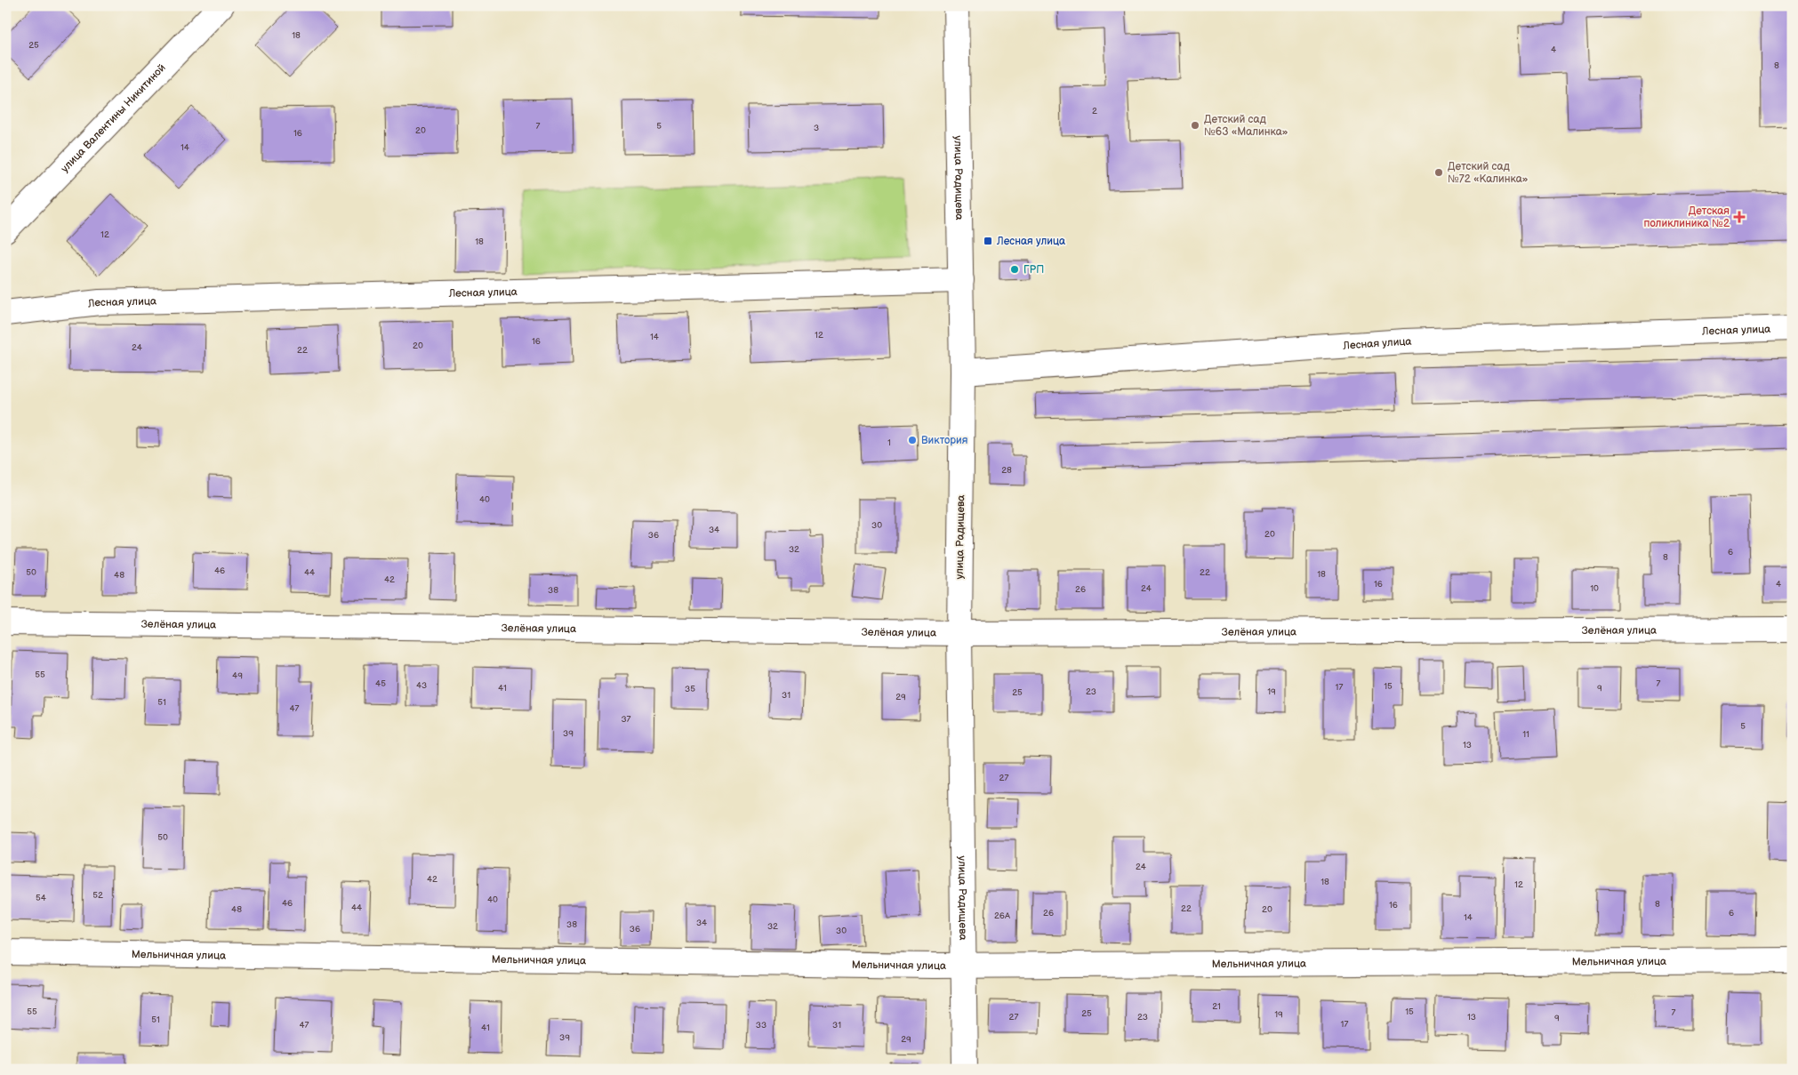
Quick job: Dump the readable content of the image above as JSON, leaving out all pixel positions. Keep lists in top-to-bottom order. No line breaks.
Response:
{"streets":{"street":["улица Валентины Никитиной","улица Радищева","Лесная улица","Зелёная улица","Мельничная улица"]},"crossings":[["улица Радищева","Лесная улица"],["улица Радищева","Зелёная улица"],["улица Радищева","Мельничная улица"]],"places":{"other":["Детский сад №63 «Малинка»","Детский сад №72 «Калинка»","ГРП","Виктория"],"health":["Детская поликлиника №2"],"transit":["Лесная улица"]},"house_numbers":["18","25","4","8","2","7","5","3","20","16","14","12","18","12","14","16","20","24","22","1","28","40","30","34","20","36","32","6","8","46","50","44","22","18","48","42","16","4","24","10","26","38","55","49","45","7","43","15","17","41","9","35","23","19","25","31","29","51","47","37","5","39","11","13","27","50","24","42","18","12","52","54","40","46","8","16","44","22","48","20","26","6","26А","14","34","38","32","36","30","21","55","15","7","25","19","27","23","13","9","51","17","47","33","31","41","39","29"]}
